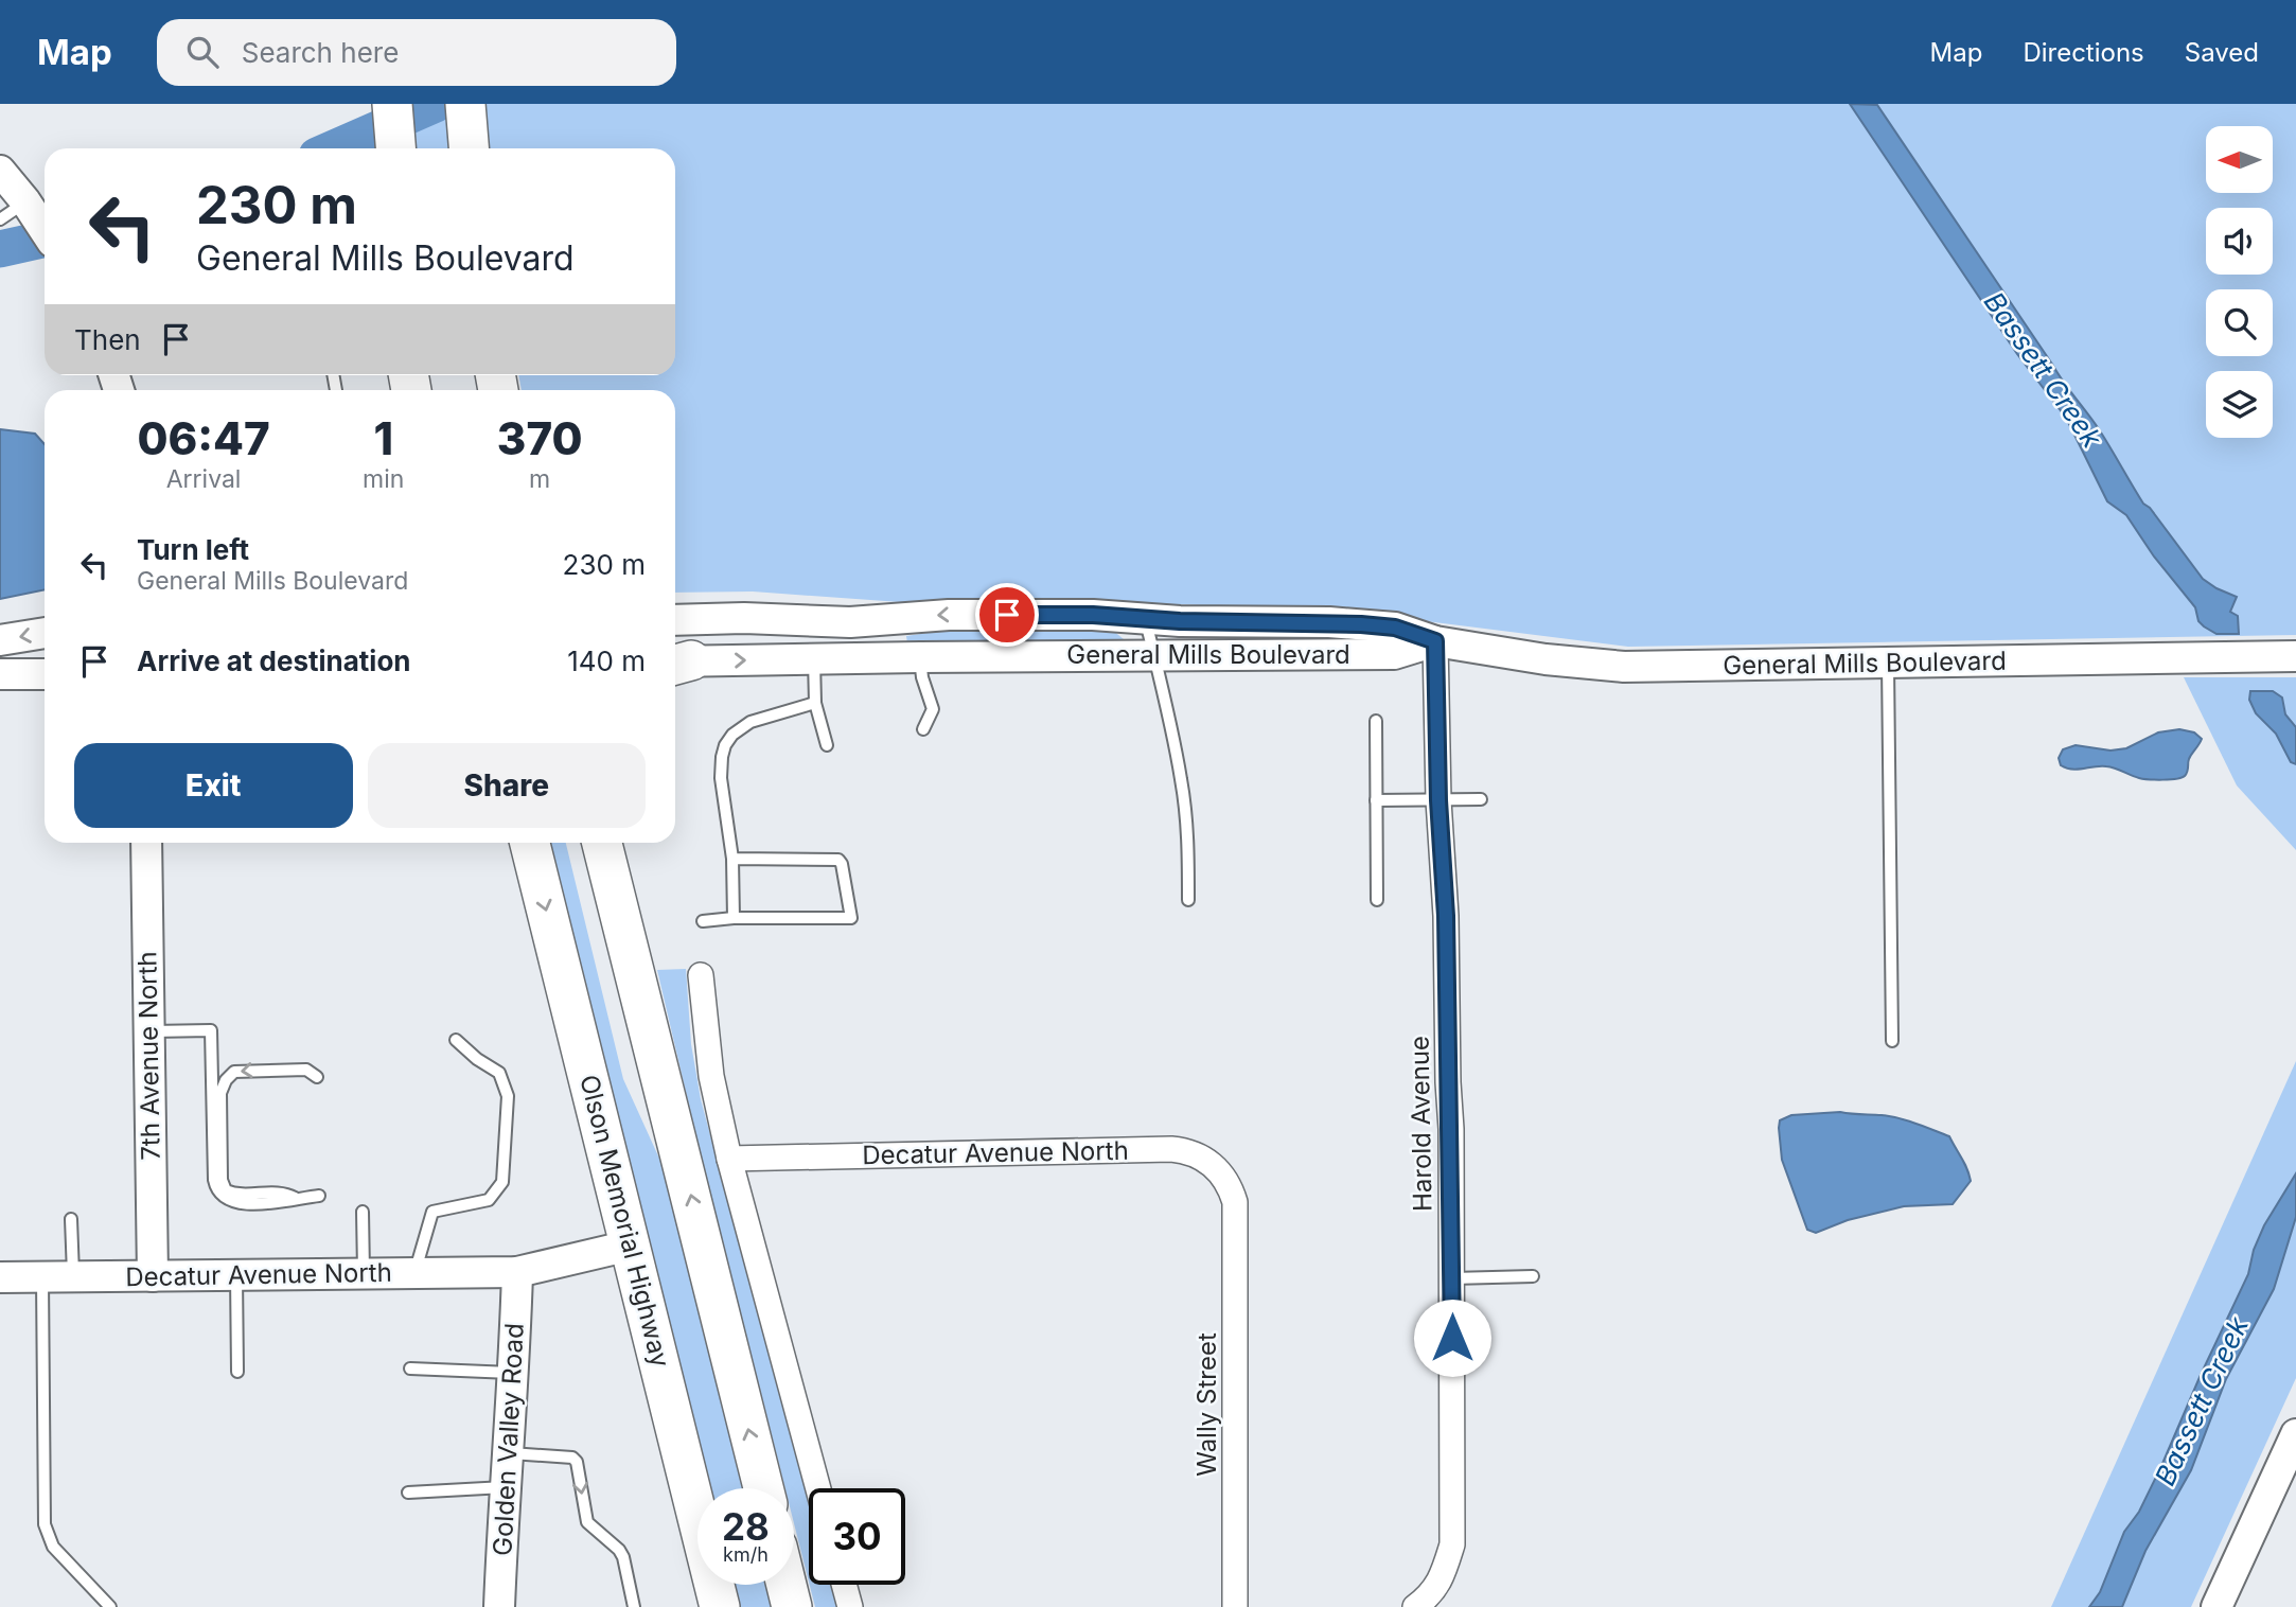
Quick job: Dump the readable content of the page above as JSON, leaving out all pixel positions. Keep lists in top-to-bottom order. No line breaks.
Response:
{"streets":{"highway":["Olson Memorial Highway"],"street":["General Mills Boulevard","7th Avenue North","Harold Avenue","Decatur Avenue North","Wally Street","Golden Valley Road"]},"crossings":[["General Mills Boulevard","Harold Avenue"],["7th Avenue North","Decatur Avenue North"],["Decatur Avenue North","Olson Memorial Highway"],["Decatur Avenue North","Wally Street"],["Decatur Avenue North","Golden Valley Road"]],"water":["Bassett Creek"],"north":"left","page":{"header":"Map","search":"Search here","nav":["Map","Directions","Saved"],"turn":["230 m","General Mills Boulevard"],"then":"Then","eta":["06:47","Arrival","1","min","370","m"],"list":[{"name":"Turn left","note":"General Mills Boulevard","value":"230 m"},{"name":"Arrive at destination","value":"140 m"}],"buttons":["Exit","Share"],"speed":"28 km/h","limit":"30"}}
